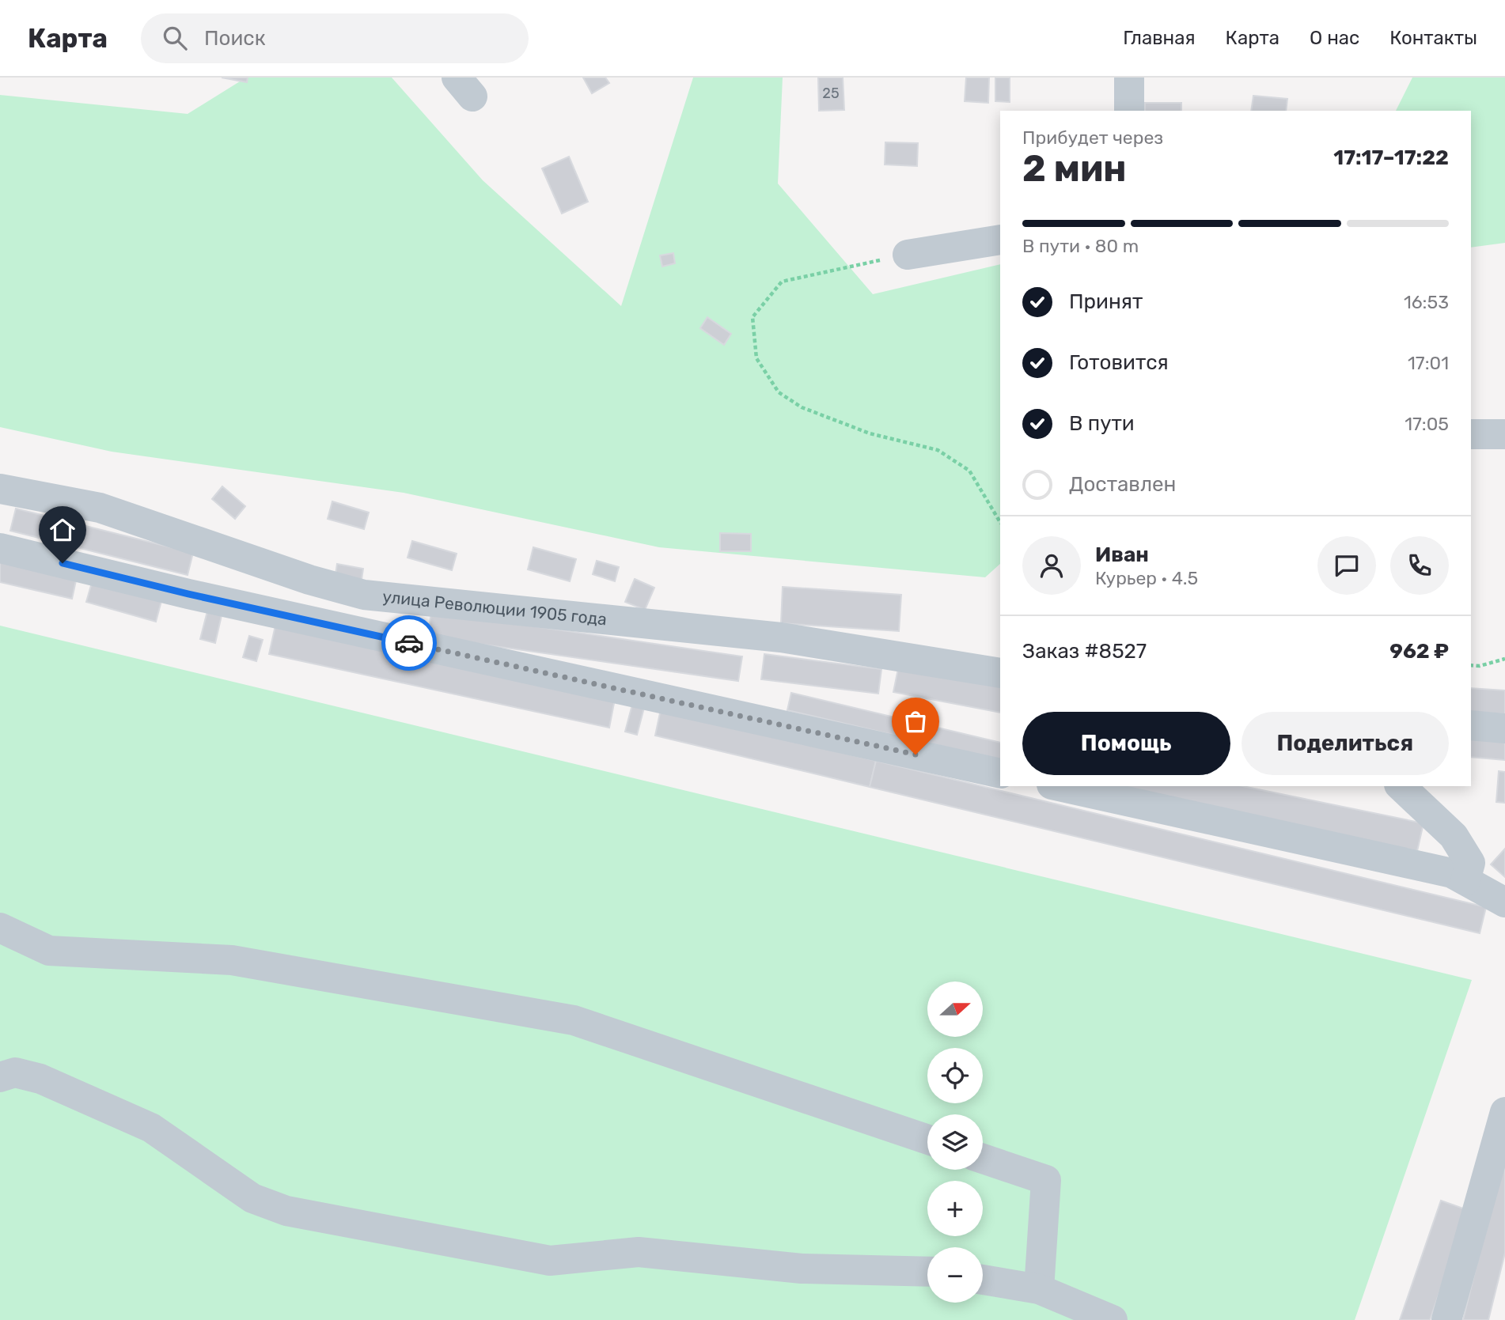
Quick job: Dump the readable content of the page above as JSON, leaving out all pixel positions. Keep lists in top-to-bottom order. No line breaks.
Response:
{"streets":{"street":["улица Революции 1905 года"]},"house_numbers":["25"],"north":"right","page":{"header":"Карта","search":"Поиск","nav":["Главная","Карта","О нас","Контакты"],"heading":["2 мин","Прибудет через","17:17–17:22"],"panel":["Иван","Курьер · 4.5","Заказ #8527","962 ₽"],"bar":"В пути · 80 m","list":[["Принят","16:53"],["Готовится","17:01"],["В пути","17:05"],"Доставлен"],"buttons":["Помощь","Поделиться"],"map_buttons":["+","−"]}}
